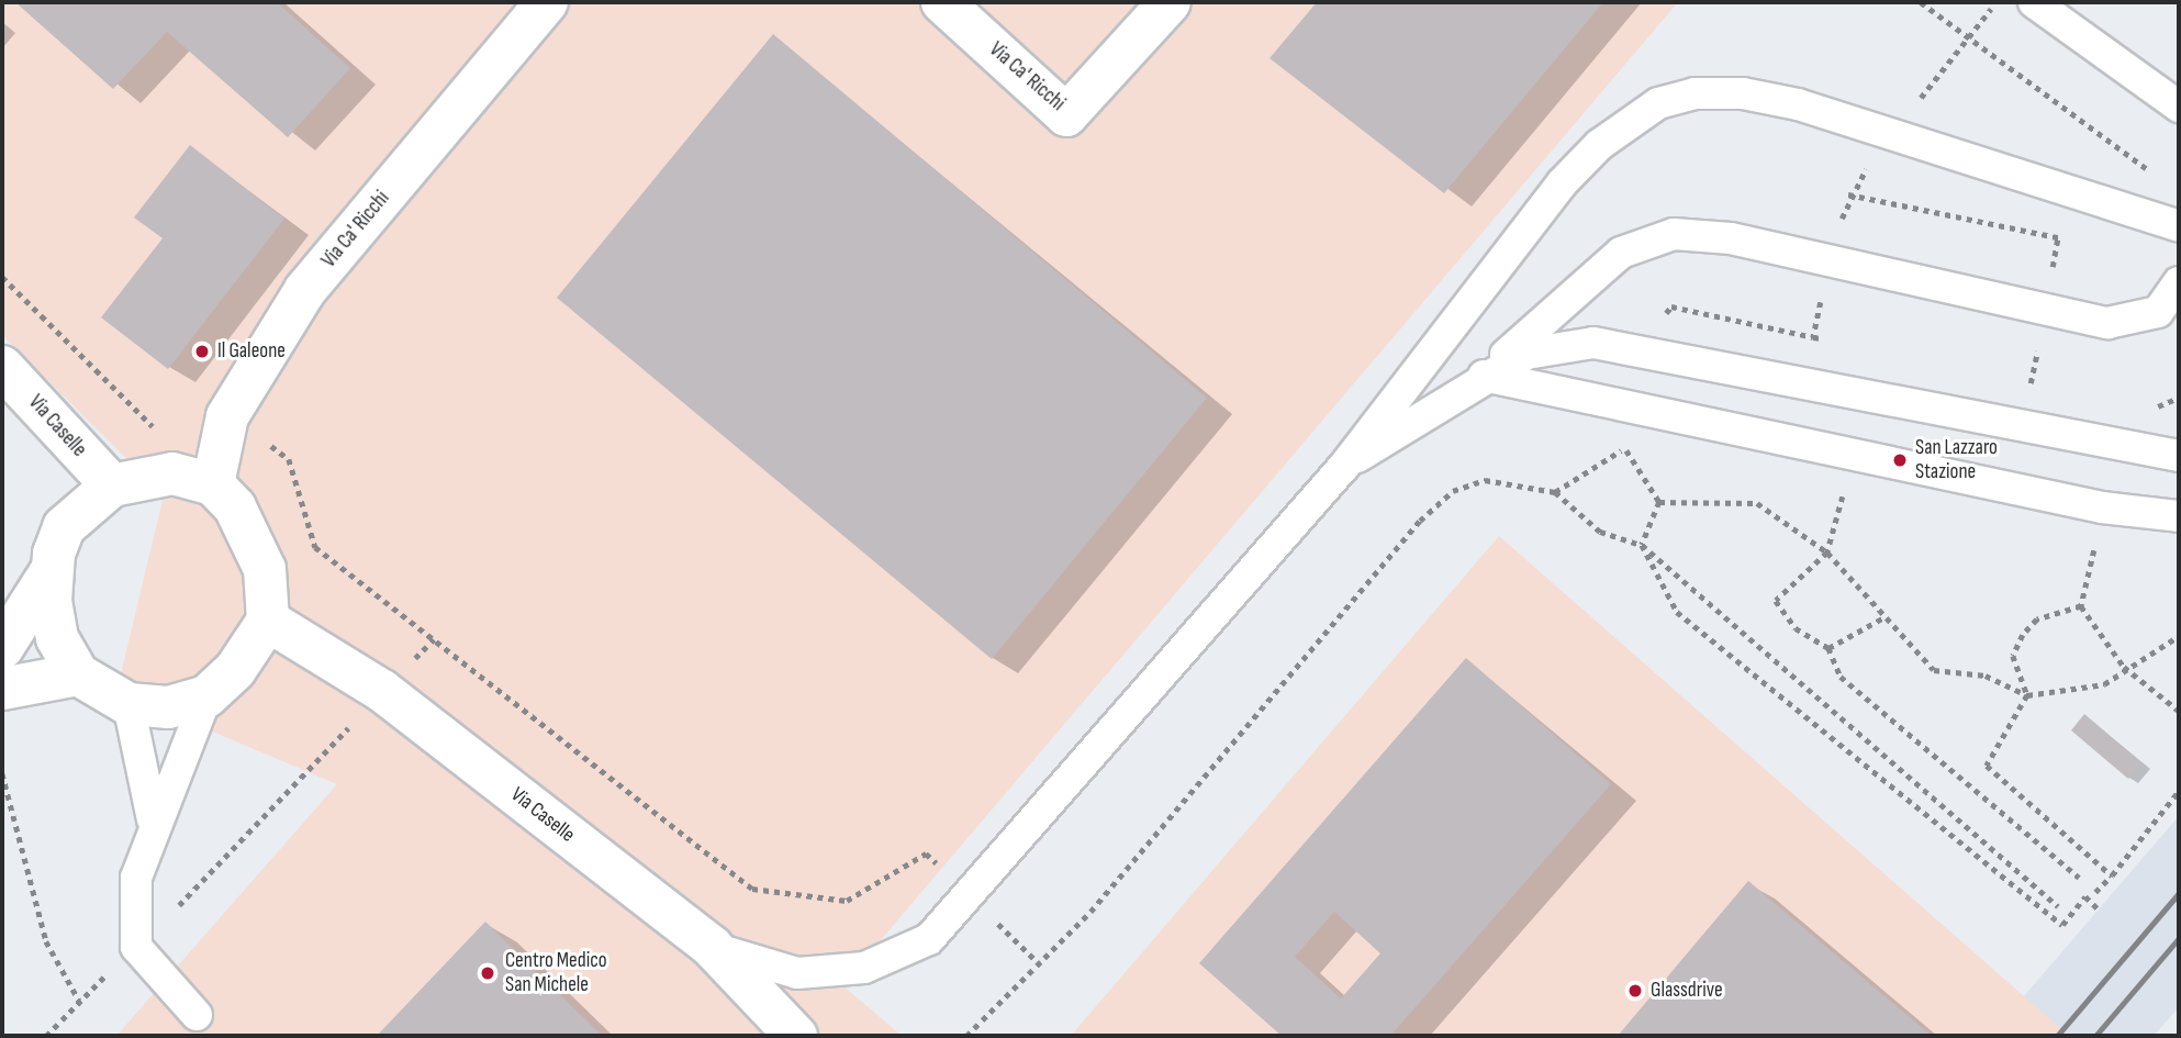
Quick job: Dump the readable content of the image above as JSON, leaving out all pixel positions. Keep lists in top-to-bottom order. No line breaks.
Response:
{"streets":{"street":["Via Ca' Ricchi","Via Caselle"]},"crossings":[["Via Ca' Ricchi","Via Caselle"]],"places":["Il Galeone","San Lazzaro Stazione","Centro Medico San Michele","Glassdrive"]}
